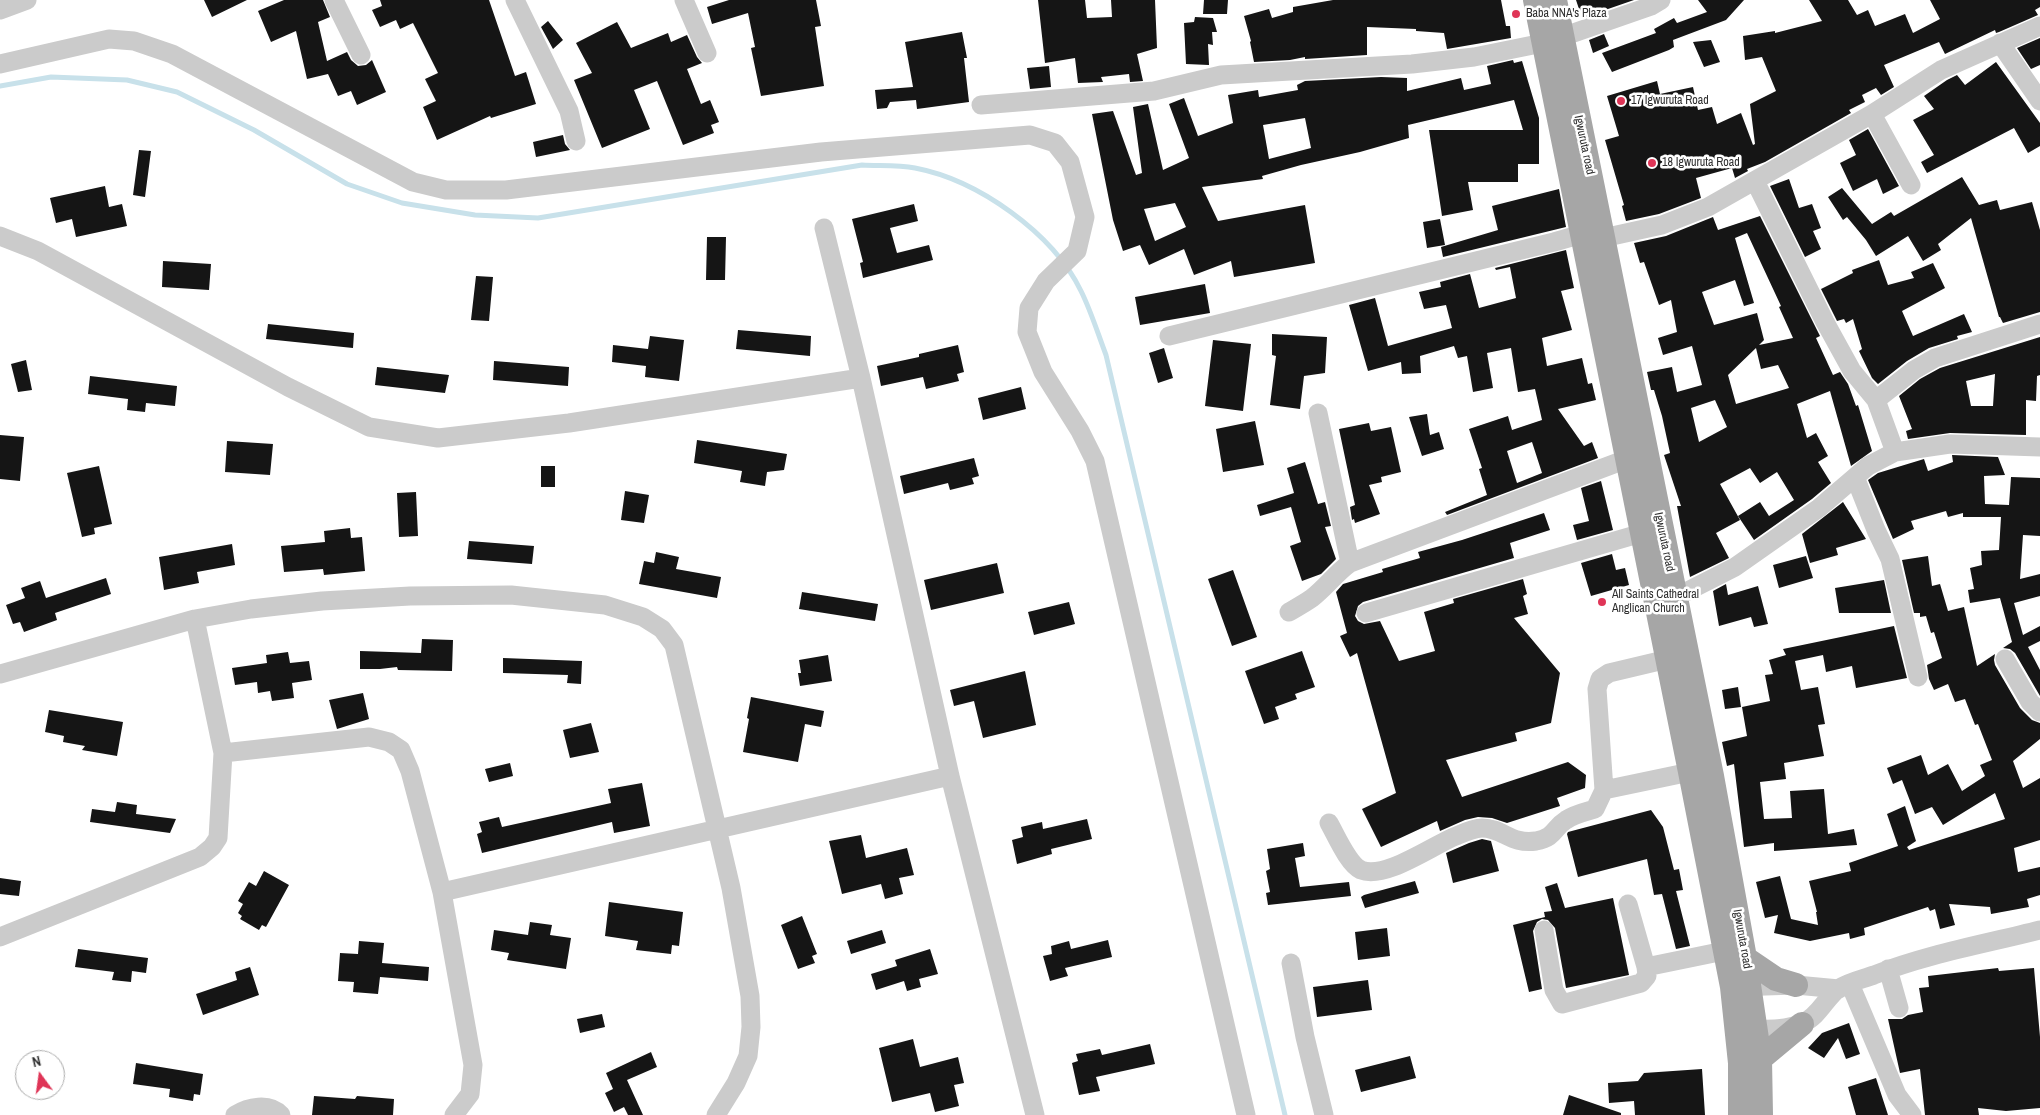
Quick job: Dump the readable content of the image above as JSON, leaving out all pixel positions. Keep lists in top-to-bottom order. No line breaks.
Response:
{"streets":{"main road":["Igwuruta road"]},"places":["Baba NNA's Plaza","17 Igwuruta Road","18 Igwuruta Road","All Saints Cathedral Anglican Church"],"north":"top"}
